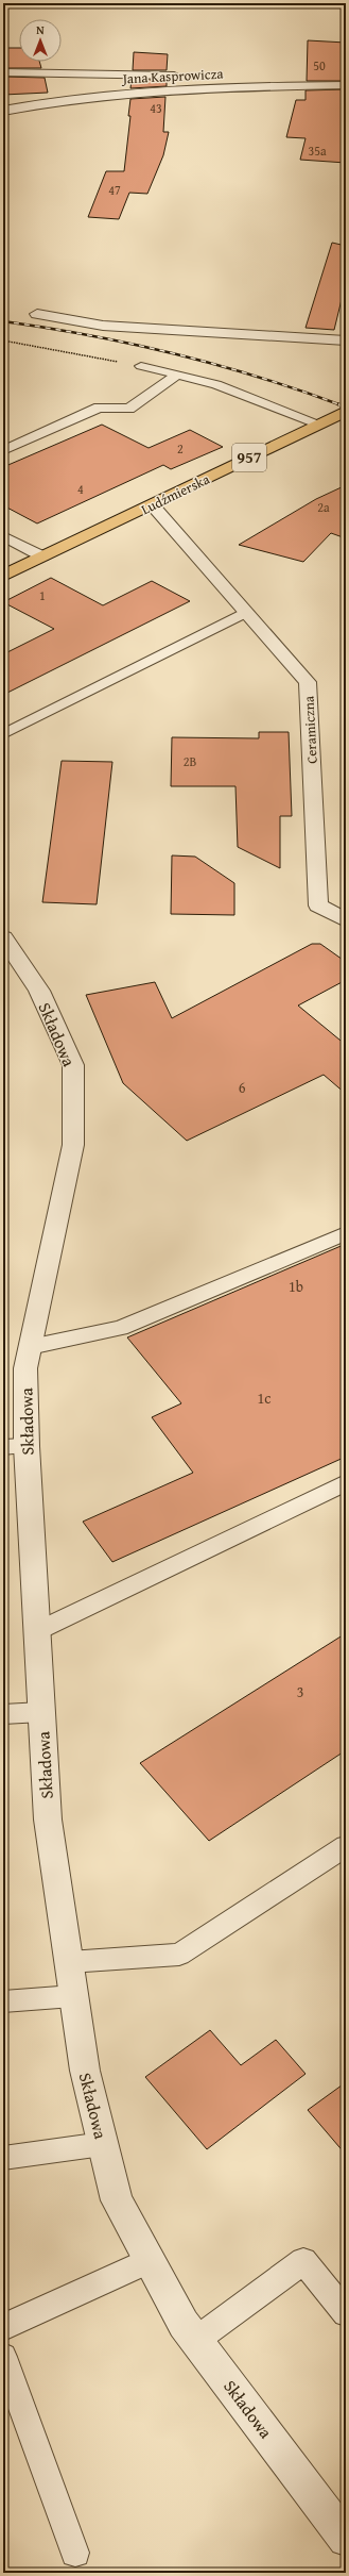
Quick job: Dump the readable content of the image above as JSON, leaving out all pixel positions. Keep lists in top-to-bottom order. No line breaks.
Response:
{"streets":{"main road":["957","Ludźmierska"],"street":["Jana Kasprowicza","Ceramiczna","Składowa"]},"crossings":[["Ludźmierska","Ceramiczna"]],"house_numbers":["50","43","35a","47","2","4","2a","1","2B","6","1b","1c","3"],"north":"top"}
